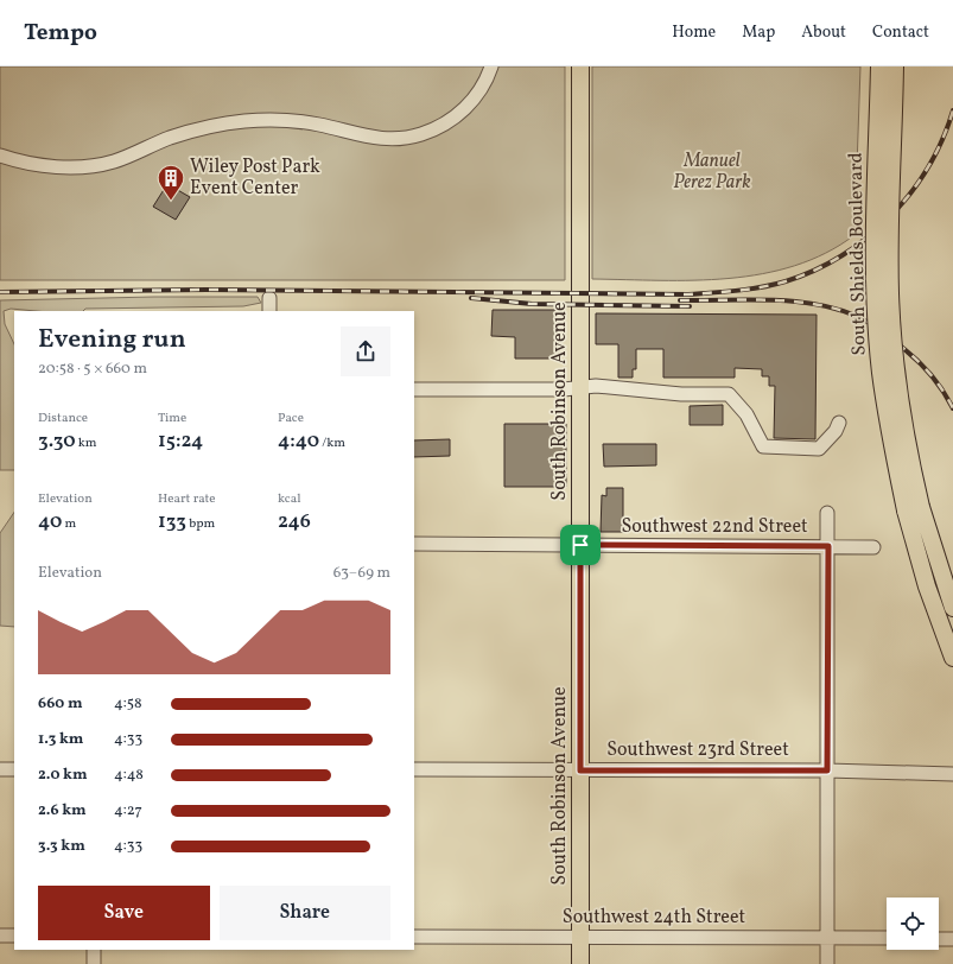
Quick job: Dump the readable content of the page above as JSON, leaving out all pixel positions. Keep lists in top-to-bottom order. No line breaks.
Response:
{"streets":{"main road":["South Shields Boulevard","South Robinson Avenue"],"street":["Southwest 22nd Street","Southwest 23rd Street","Southwest 24th Street"]},"crossings":[["South Robinson Avenue","Southwest 22nd Street"],["South Robinson Avenue","Southwest 23rd Street"],["South Robinson Avenue","Southwest 24th Street"]],"parks":["Manuel Perez Park"],"places":{"building":["Wiley Post Park Event Center"]},"page":{"header":"Tempo","nav":["Home","Map","About","Contact"],"heading":["Evening run","20:58 · 5 × 660 m"],"stats":[["Distance","3.30 km"],["Time","15:24"],["Pace","4:40 /km"],["Elevation","40 m"],["Heart rate","133 bpm"],["kcal","246"]],"chart":["Elevation","63–69 m"],"list":[{"name":"660 m","note":"4:58"},{"name":"1.3 km","note":"4:33"},{"name":"2.0 km","note":"4:48"},{"name":"2.6 km","note":"4:27"},{"name":"3.3 km","note":"4:33"}],"buttons":["Save","Share"]}}
